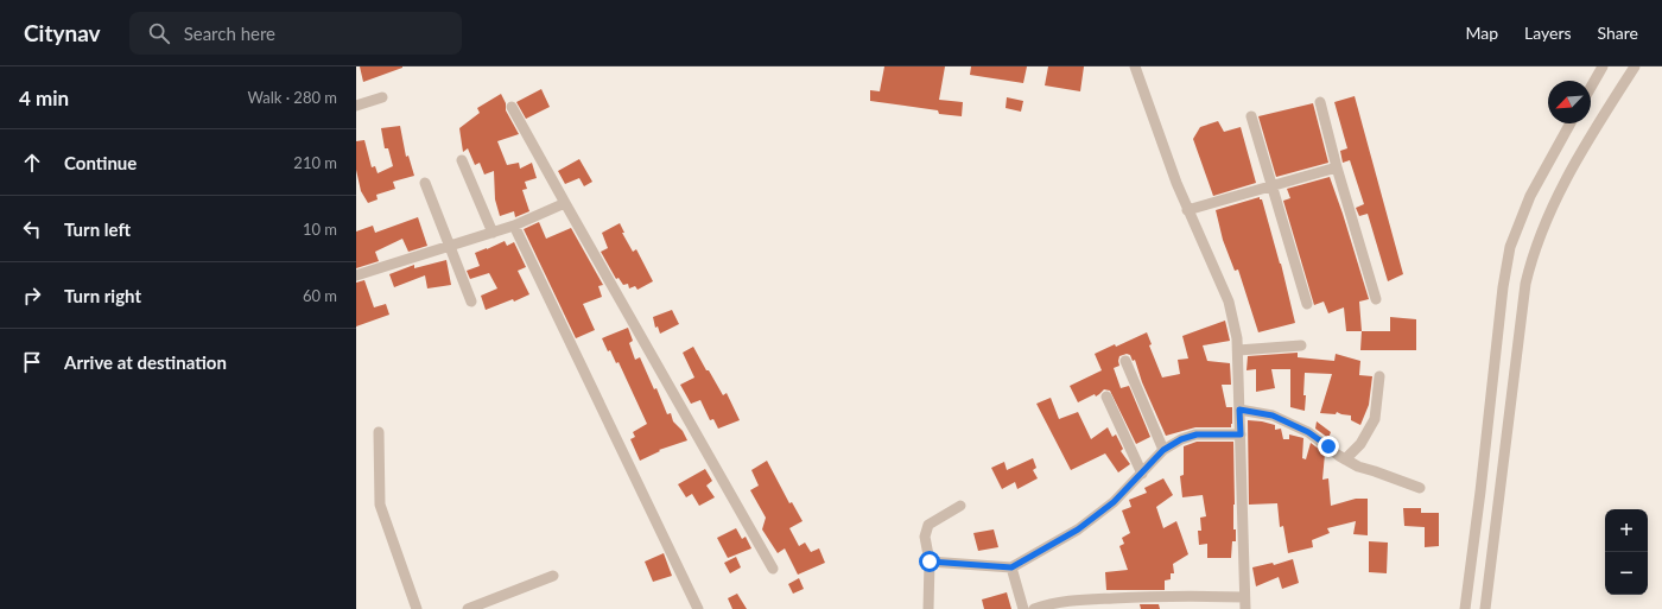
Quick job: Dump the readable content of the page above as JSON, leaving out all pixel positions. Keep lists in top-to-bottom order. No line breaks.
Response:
{"north":"bottom left","page":{"header":"Citynav","search":"Search here","nav":["Map","Layers","Share"],"heading":["4 min","Walk · 280 m"],"list":[["Continue","210 m"],["Turn left","10 m"],["Turn right","60 m"],"Arrive at destination"],"map_buttons":["+","−"]}}
